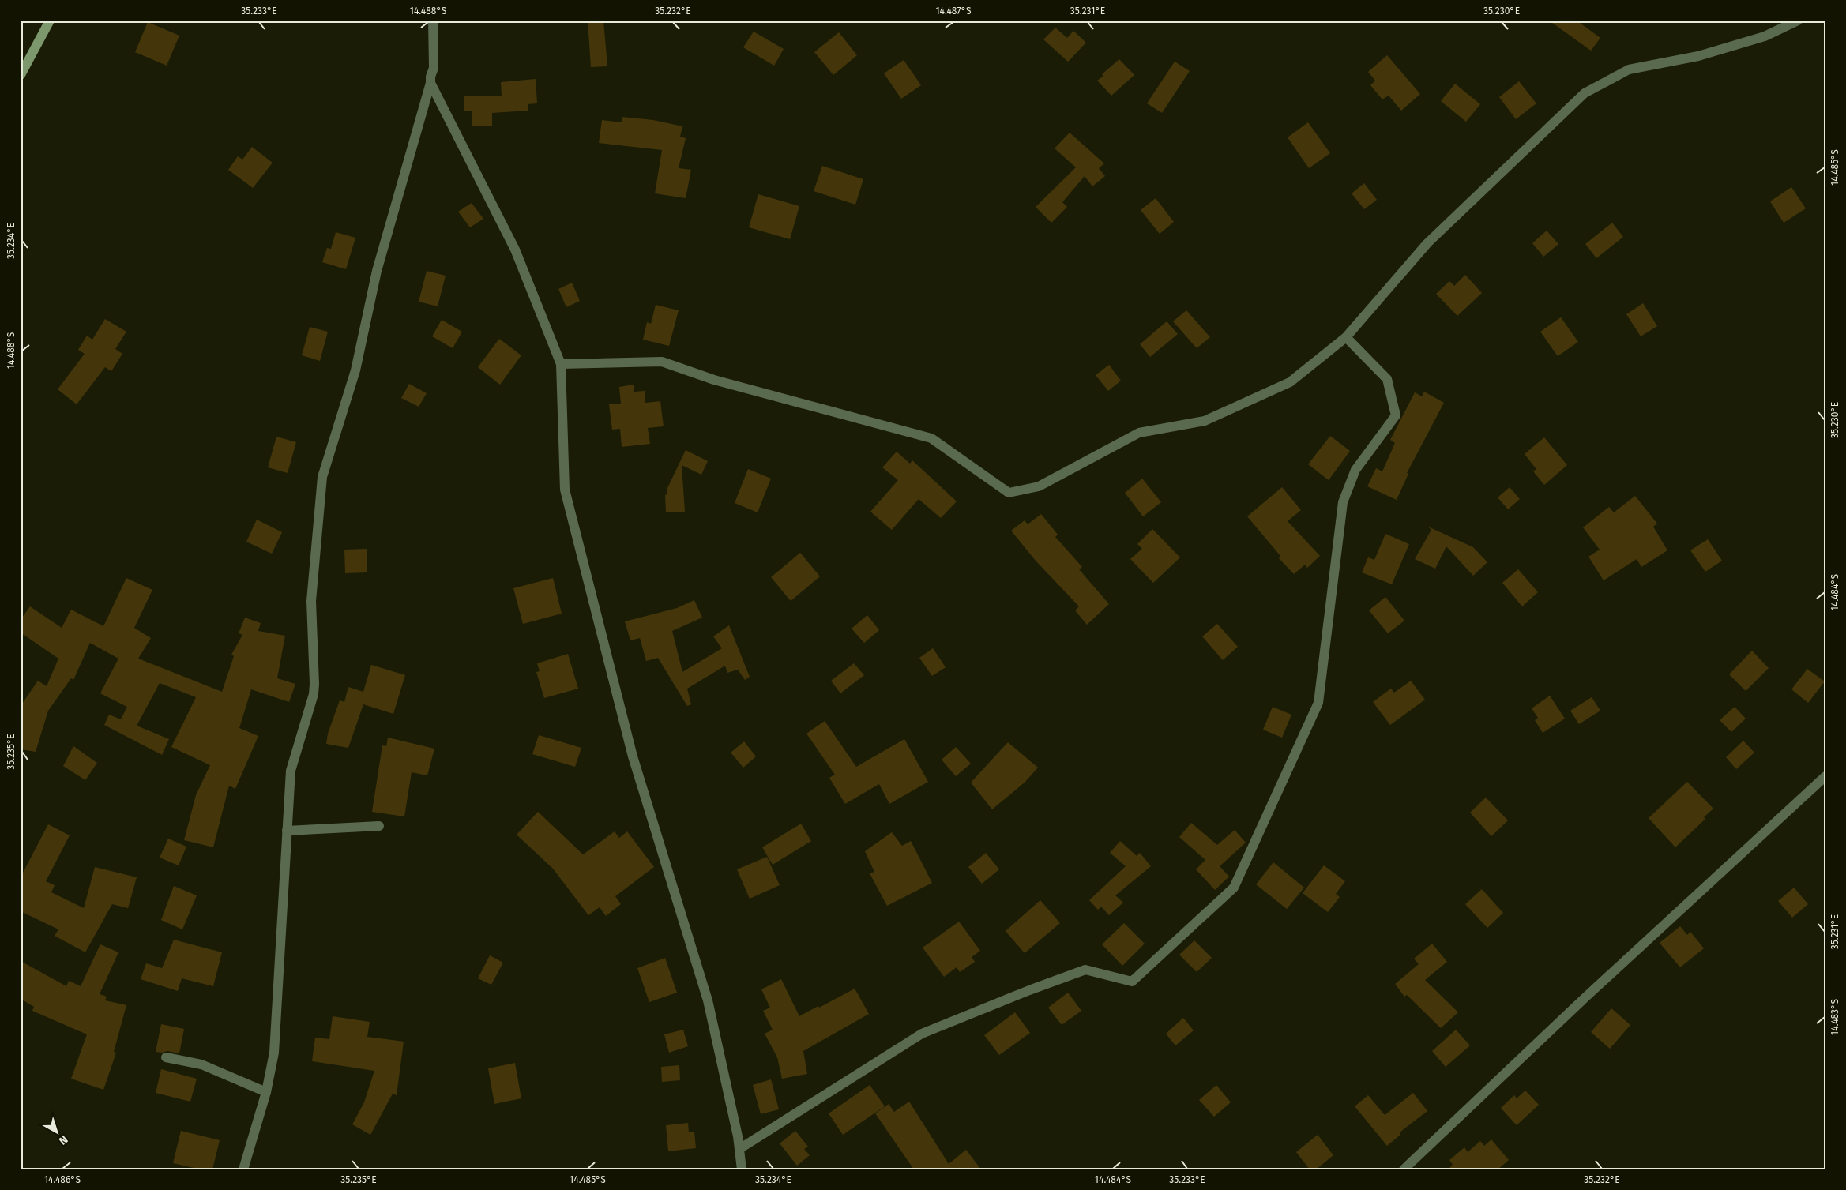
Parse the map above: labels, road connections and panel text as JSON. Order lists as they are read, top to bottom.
{
  "north": "bottom right",
  "coordinates": [
    "35.233°E",
    "14.488°S",
    "35.232°E",
    "14.487°S",
    "35.231°E",
    "35.230°E",
    "14.485°S",
    "35.234°E",
    "14.484°S",
    "35.235°E",
    "14.483°S",
    "14.486°S"
  ]
}
